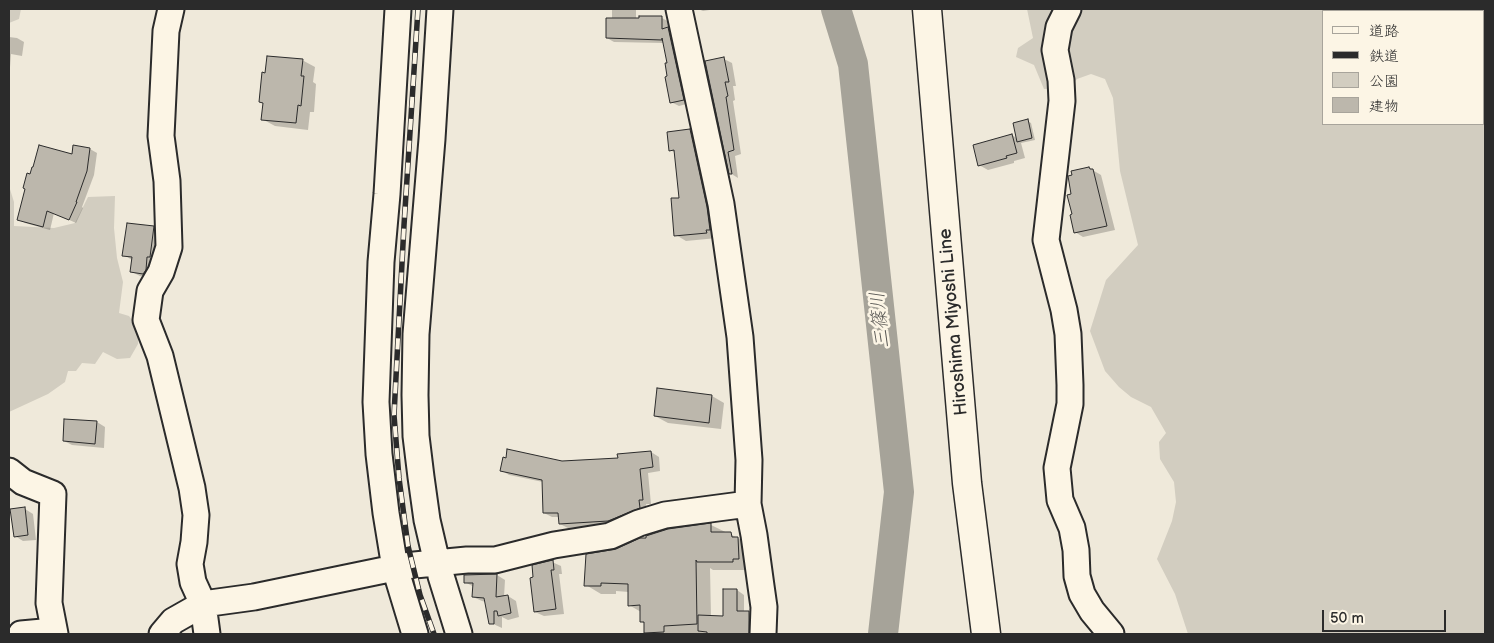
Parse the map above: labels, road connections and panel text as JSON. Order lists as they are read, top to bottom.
{
  "streets": {
    "main road": ["Hiroshima Miyoshi Line"]
  },
  "water": ["三篠川"],
  "legend": [
    "道路",
    "鉄道",
    "公園",
    "建物"
  ],
  "scale_bar": "50 m"
}
